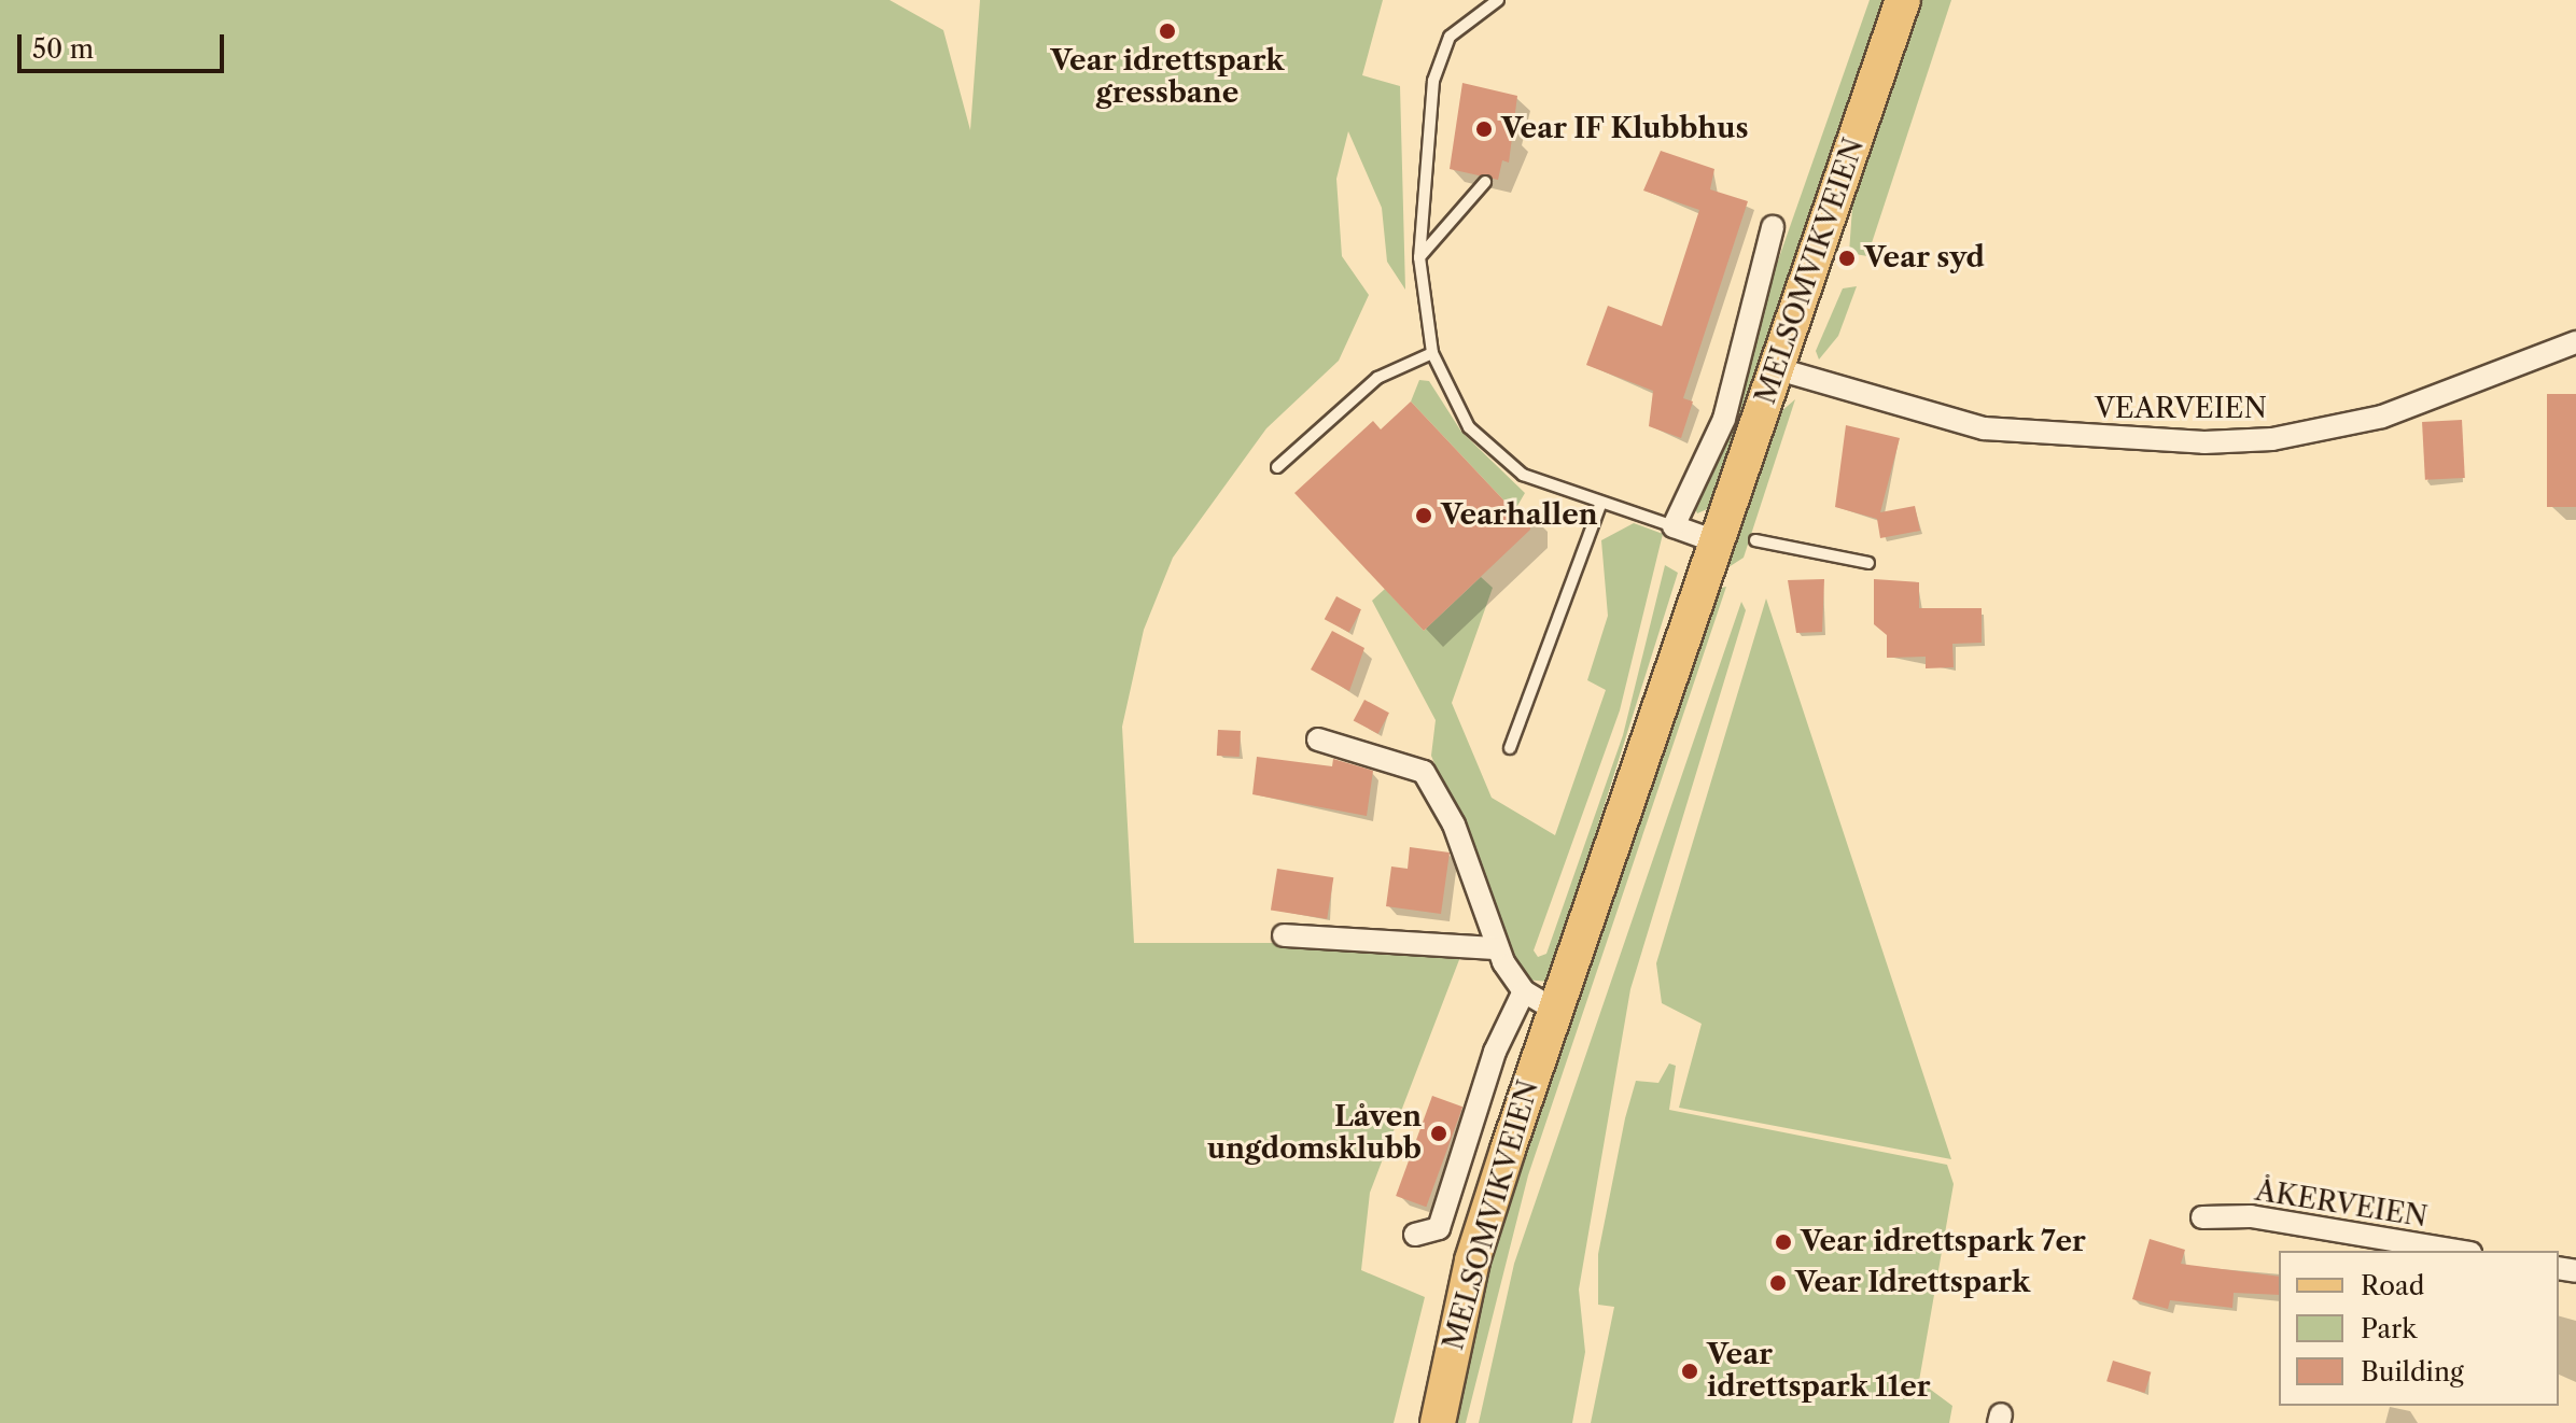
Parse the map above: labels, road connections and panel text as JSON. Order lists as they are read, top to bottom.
{
  "streets": {
    "main road": ["MELSOMVIKVEIEN"],
    "street": ["VEARVEIEN", "ÅKERVEIEN"]
  },
  "crossings": [
    ["MELSOMVIKVEIEN", "VEARVEIEN"]
  ],
  "places": [
    "Vear idrettspark gressbane",
    "Vear IF Klubbhus",
    "Vear syd",
    "Vearhallen",
    "Låven ungdomsklubb",
    "Vear idrettspark 7er",
    "Vear Idrettspark",
    "Vear idrettspark 11er"
  ],
  "legend": ["Road", "Park", "Building"],
  "scale_bar": "50 m"
}
